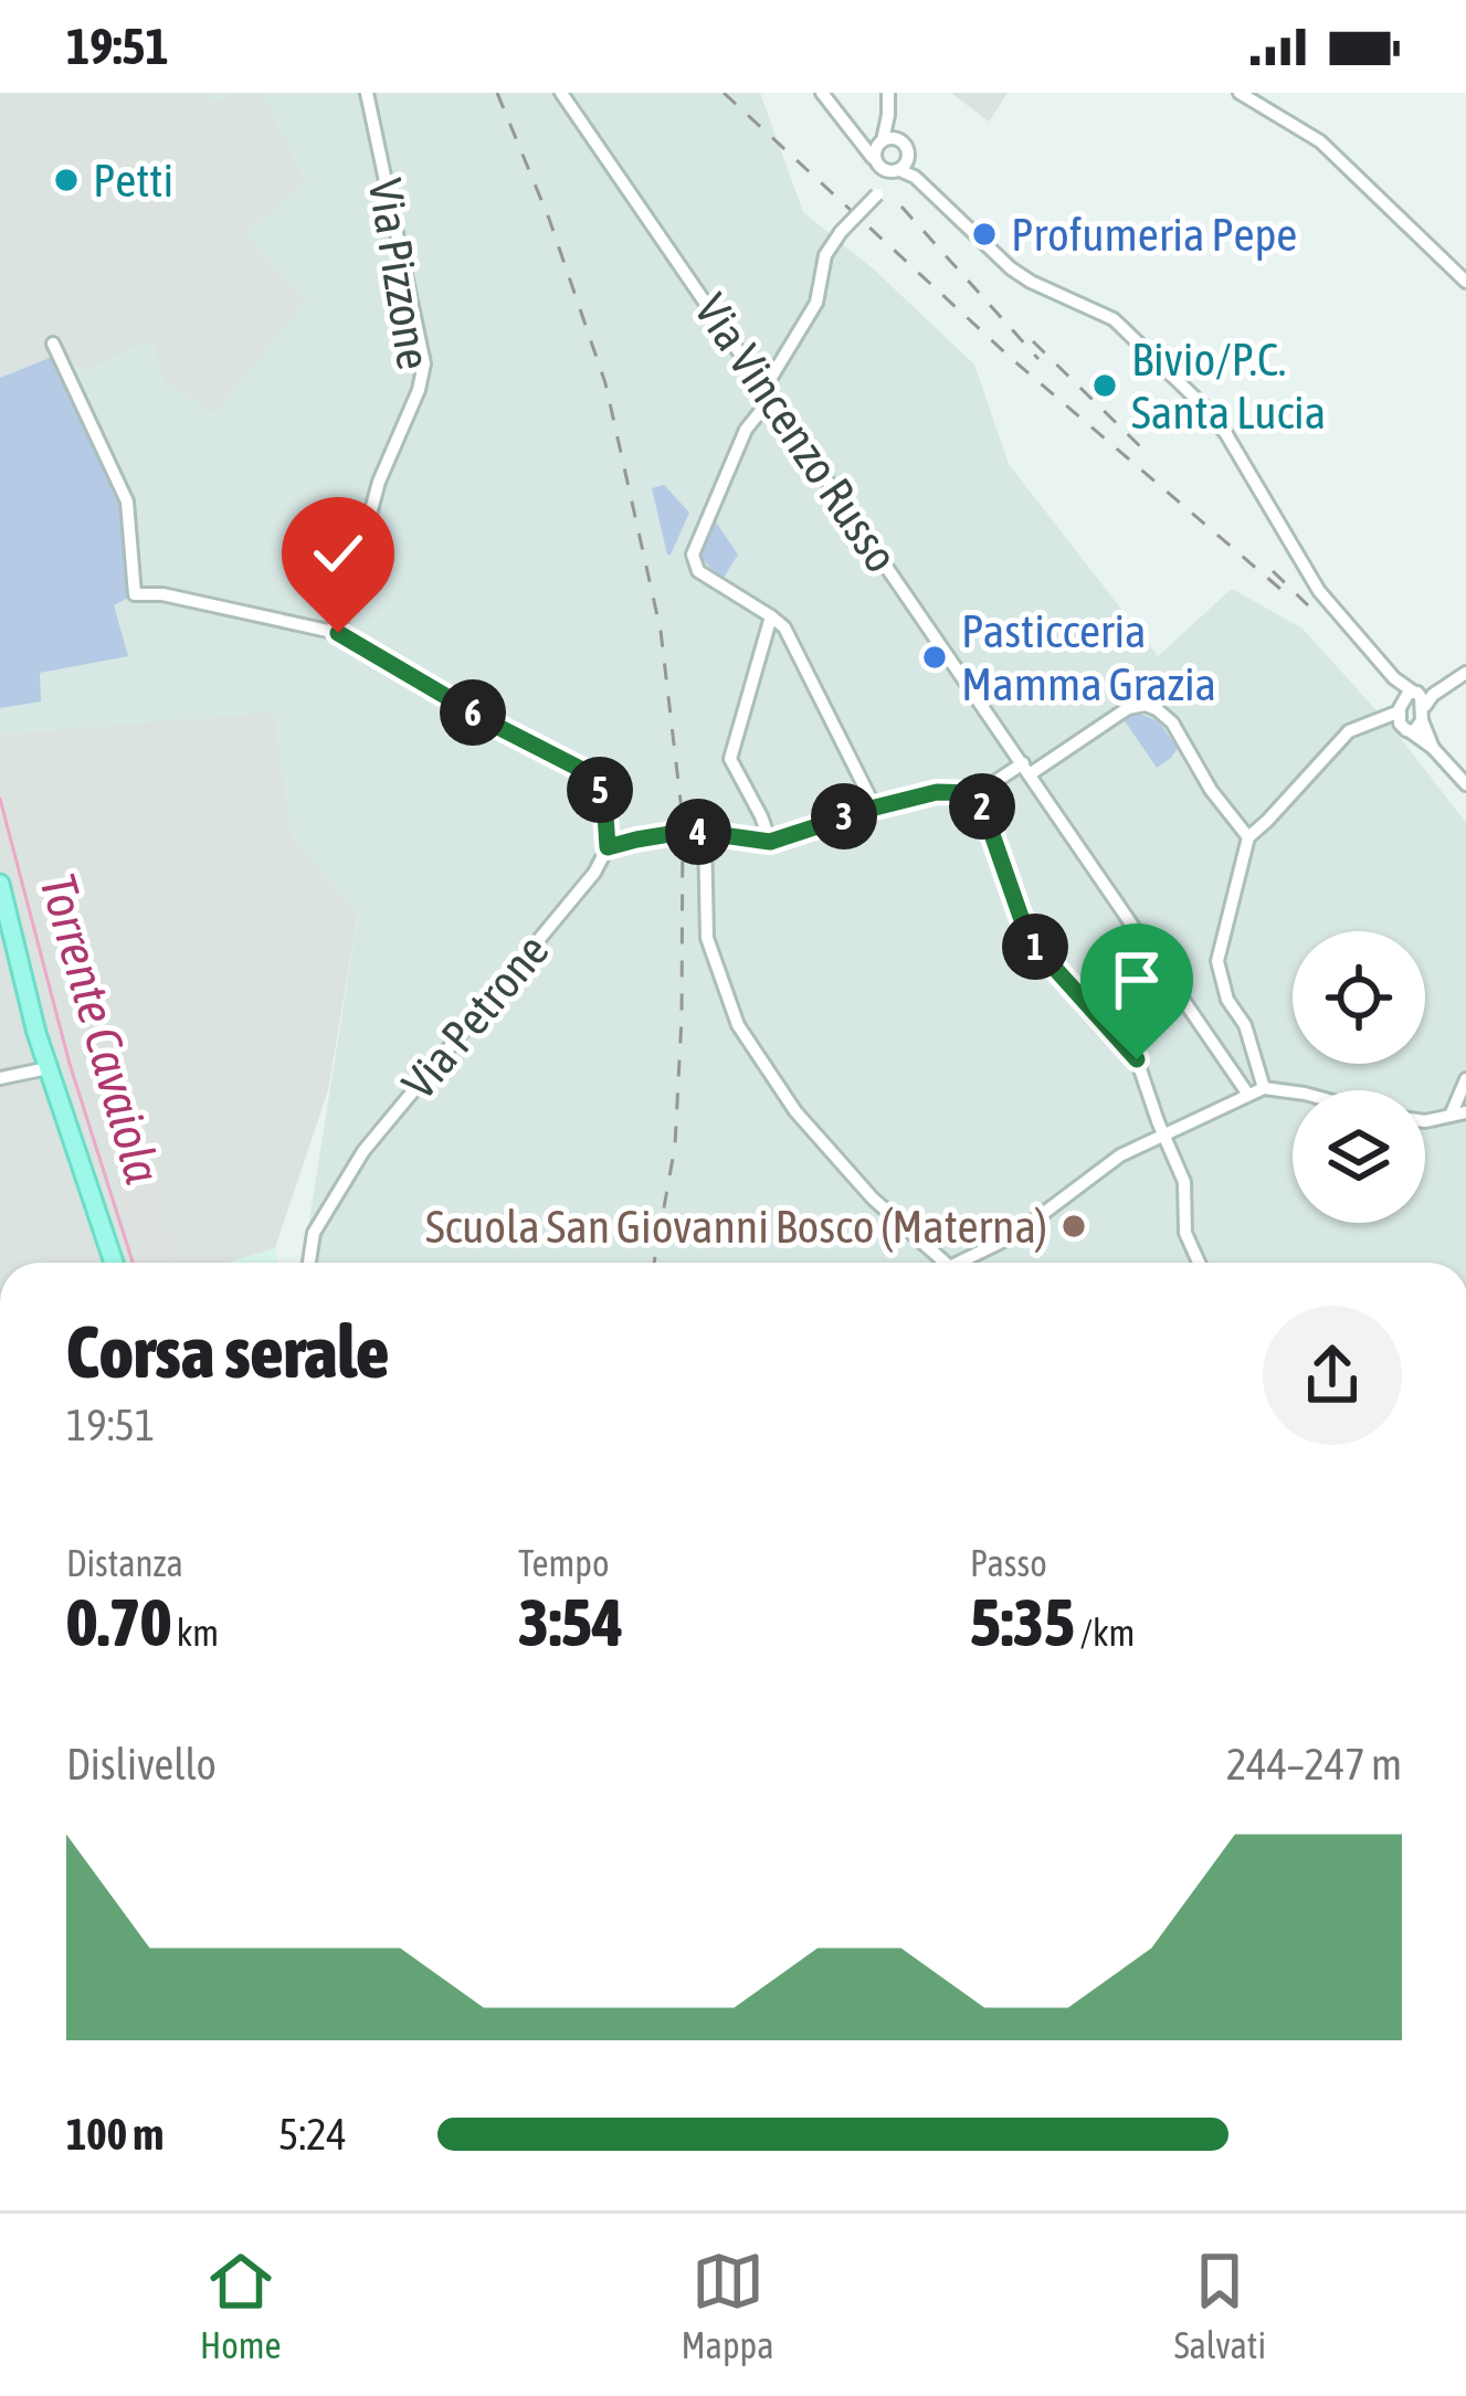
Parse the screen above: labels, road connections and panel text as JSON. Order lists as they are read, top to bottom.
{
  "streets": {
    "street": ["Via Pizzone", "Via Vincenzo Russo", "Via Petrone"]
  },
  "water": ["Torrente Cavaiola"],
  "places": [
    "Petti",
    "Profumeria Pepe",
    "Bivio/P.C. Santa Lucia",
    "Pasticceria Mamma Grazia",
    "Scuola San Giovanni Bosco (Materna)"
  ],
  "page": {
    "status": "19:51",
    "pins": [
      "6",
      "5",
      "2",
      "3",
      "4",
      "1"
    ],
    "heading": ["Corsa serale", "19:51"],
    "stats": [
      ["Distanza", "0.70 km"],
      ["Tempo", "3:54"],
      ["Passo", "5:35 /km"]
    ],
    "chart": ["Dislivello", "244–247 m"],
    "list": [
      {
        "name": "100 m",
        "note": "5:24"
      }
    ],
    "tabs": ["Home", "Mappa", "Salvati"]
  }
}
